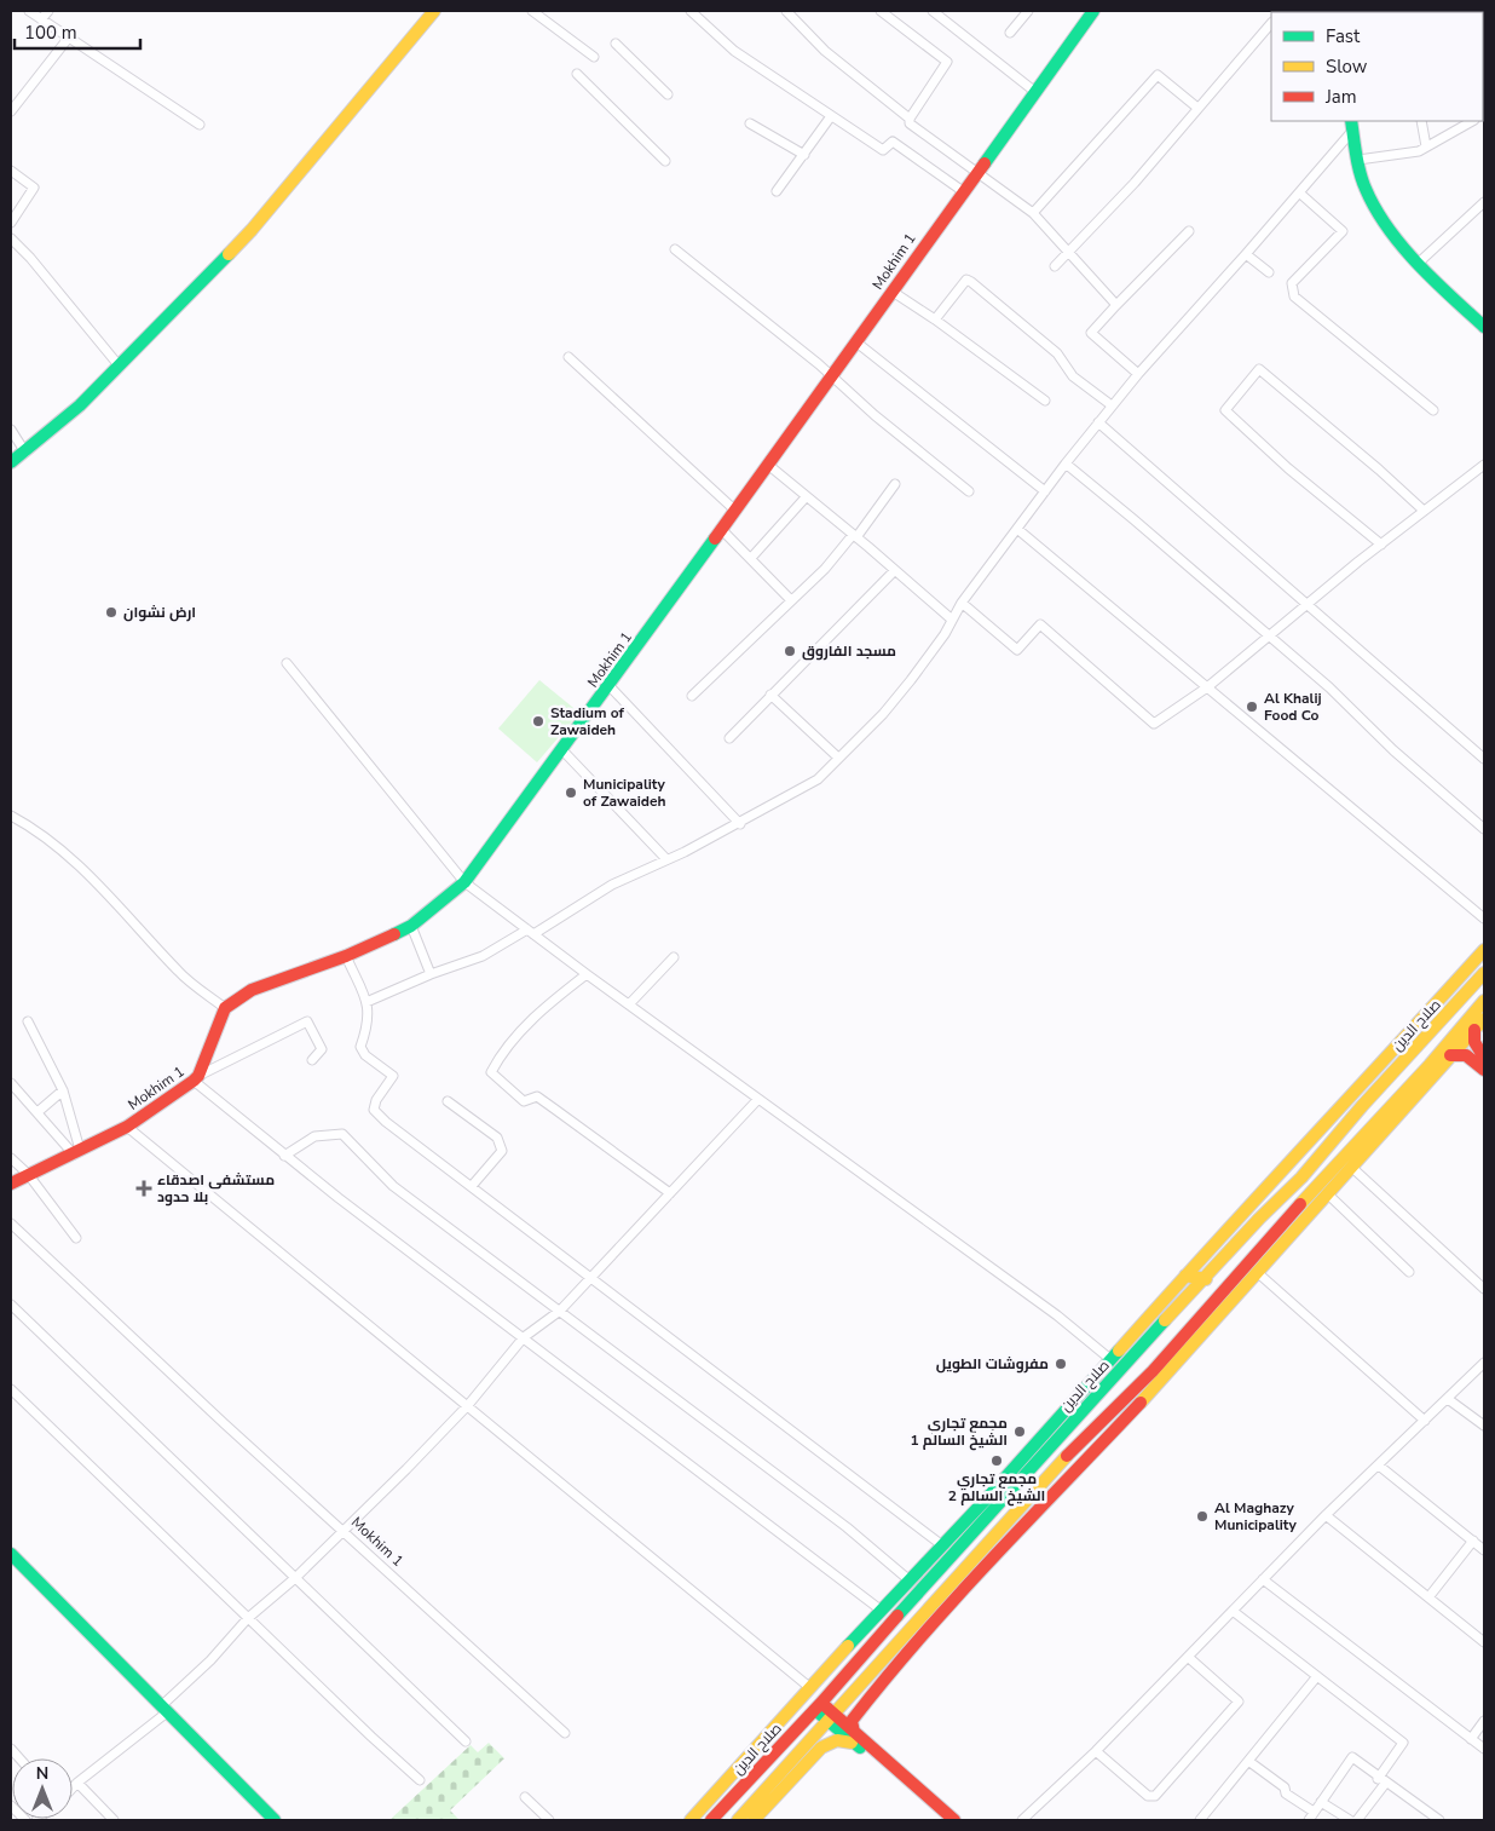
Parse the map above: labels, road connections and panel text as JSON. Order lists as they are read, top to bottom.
{
  "streets": {
    "main road": ["Mokhim 1", "صلاح الدين"]
  },
  "places": {
    "other": [
      "ارض نشوان",
      "مسجد الفاروق",
      "Al Khalij Food Co",
      "Stadium of Zawaideh",
      "Municipality of Zawaideh",
      "مفروشات الطويل",
      "مجمع تجاري الشيخ السالم 1",
      "مجمع تجاري الشيخ السالم 2",
      "Al Maghazy Municipality"
    ],
    "health": ["مستشفى اصدقاء بلا حدود"]
  },
  "legend": ["Fast", "Slow", "Jam"],
  "scale_bar": "100 m",
  "north": "top"
}
